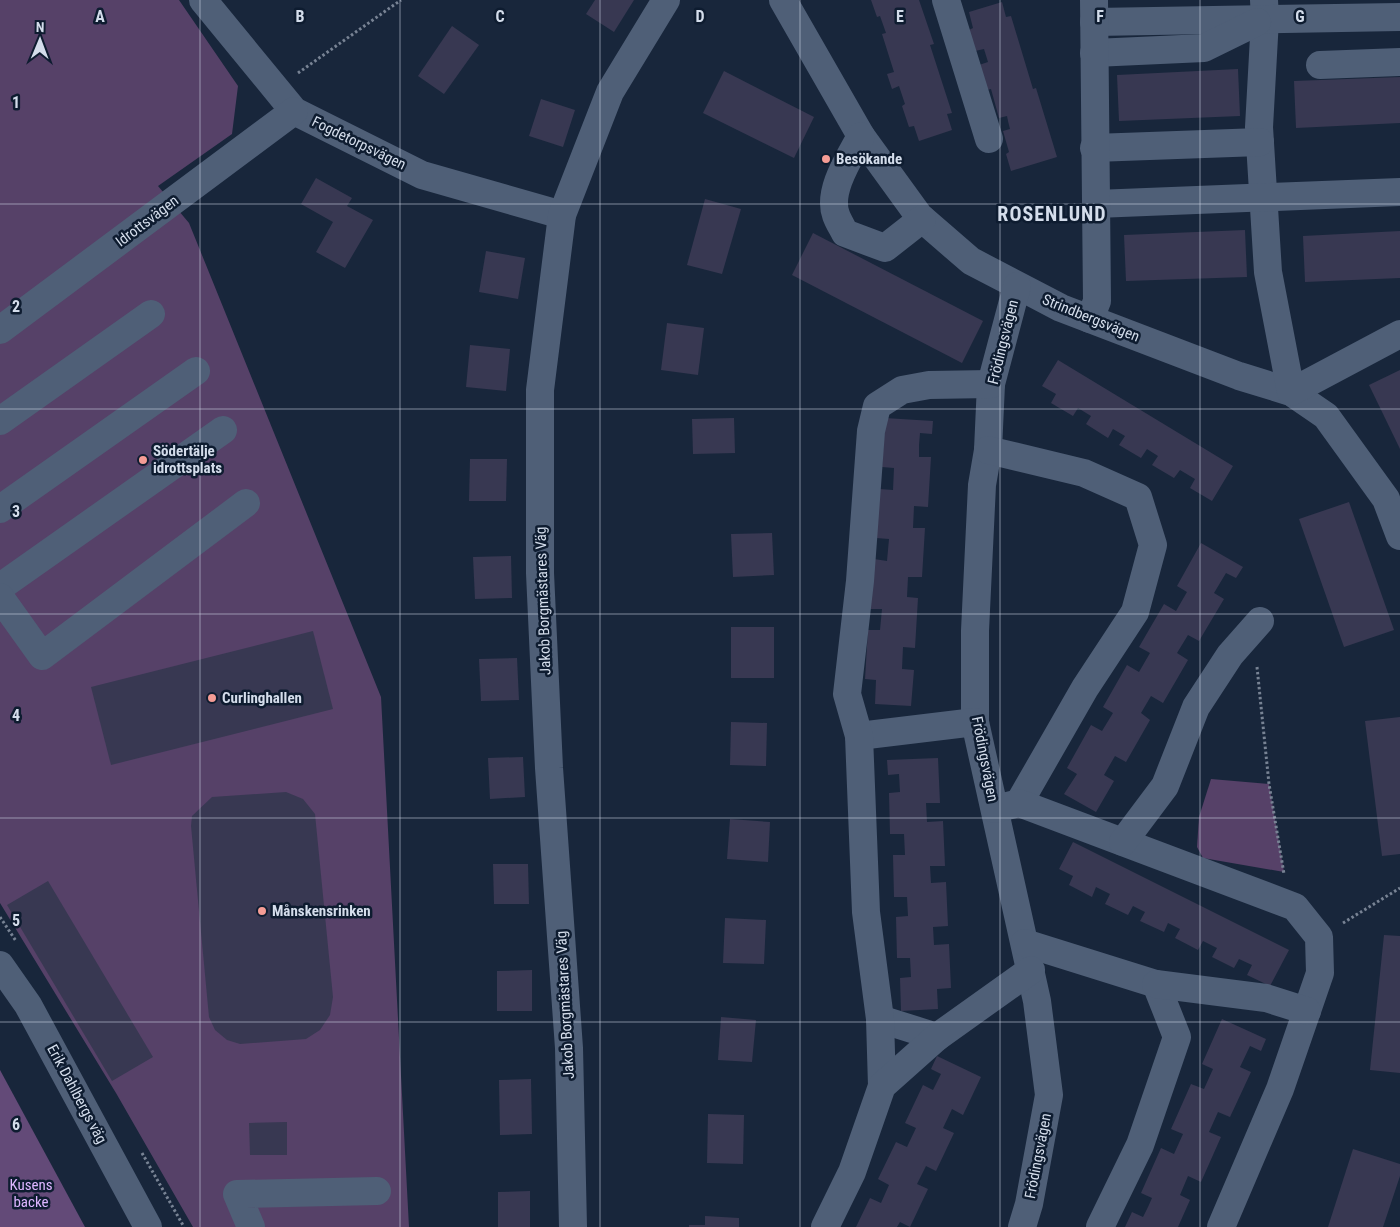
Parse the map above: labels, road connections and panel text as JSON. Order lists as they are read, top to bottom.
{
  "streets": {
    "street": [
      "Fogdetorpsvägen",
      "Idrottsvägen",
      "Strindbergsvägen",
      "Frödingsvägen",
      "Jakob Borgmästares Väg",
      "Erik Dahlbergs väg"
    ]
  },
  "crossings": [
    ["Fogdetorpsvägen", "Idrottsvägen"],
    ["Fogdetorpsvägen", "Jakob Borgmästares Väg"],
    ["Strindbergsvägen", "Frödingsvägen"]
  ],
  "districts": ["ROSENLUND"],
  "parks": ["Kusens backe"],
  "places": [
    "Besökande",
    "Södertälje idrottsplats",
    "Curlinghallen",
    "Månskensrinken"
  ],
  "north": "top",
  "grid": {
    "columns": [
      "A",
      "B",
      "C",
      "D",
      "E",
      "F",
      "G"
    ],
    "rows": [
      "1",
      "2",
      "3",
      "4",
      "5",
      "6"
    ]
  }
}
